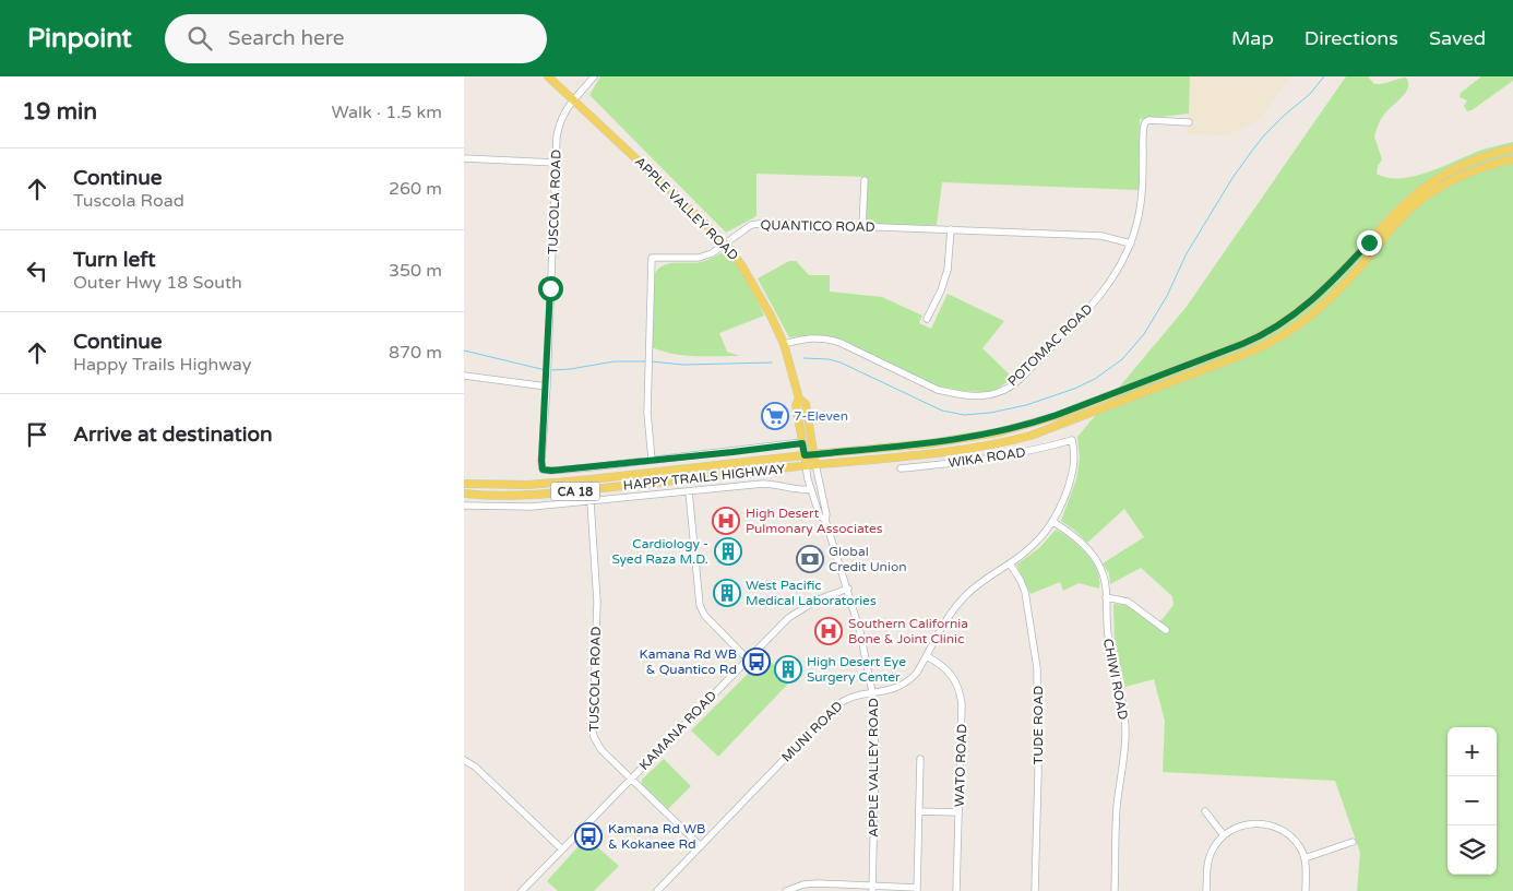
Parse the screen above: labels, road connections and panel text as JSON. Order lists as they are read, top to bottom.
{
  "streets": {
    "main road": ["APPLE VALLEY ROAD", "HAPPY TRAILS HIGHWAY", "CA 18"],
    "street": [
      "TUSCOLA ROAD",
      "QUANTICO ROAD",
      "POTOMAC ROAD",
      "WIKA ROAD",
      "CHIWI ROAD",
      "TUDE ROAD",
      "KAMANA ROAD",
      "MUNI ROAD",
      "WATO ROAD"
    ]
  },
  "crossings": [
    ["TUSCOLA ROAD", "APPLE VALLEY ROAD"],
    ["TUSCOLA ROAD", "QUANTICO ROAD"],
    ["TUSCOLA ROAD", "KAMANA ROAD"],
    ["TUSCOLA ROAD", "MUNI ROAD"],
    ["APPLE VALLEY ROAD", "QUANTICO ROAD"],
    ["APPLE VALLEY ROAD", "POTOMAC ROAD"],
    ["APPLE VALLEY ROAD", "HAPPY TRAILS HIGHWAY"],
    ["APPLE VALLEY ROAD", "KAMANA ROAD"],
    ["APPLE VALLEY ROAD", "MUNI ROAD"],
    ["QUANTICO ROAD", "POTOMAC ROAD"],
    ["WIKA ROAD", "MUNI ROAD"],
    ["CHIWI ROAD", "MUNI ROAD"],
    ["TUDE ROAD", "MUNI ROAD"],
    ["MUNI ROAD", "WATO ROAD"]
  ],
  "places": {
    "supermarket": ["7-Eleven"],
    "hospital": ["High Desert Pulmonary Associates", "Southern California Bone & Joint Clinic"],
    "building": ["Cardiology - Syed Raza M.D.", "West Pacific Medical Laboratories", "High Desert Eye Surgery Center"],
    "bank": ["Global Credit Union"],
    "bus stop": ["Kamana Rd WB & Quantico Rd", "Kamana Rd WB & Kokanee Rd"]
  },
  "page": {
    "header": "Pinpoint",
    "search": "Search here",
    "nav": ["Map", "Directions", "Saved"],
    "heading": ["19 min", "Walk · 1.5 km"],
    "list": [
      ["Continue", "Tuscola Road", "260 m"],
      ["Turn left", "Outer Hwy 18 South", "350 m"],
      ["Continue", "Happy Trails Highway", "870 m"],
      "Arrive at destination"
    ],
    "map_buttons": ["+", "−"]
  }
}
